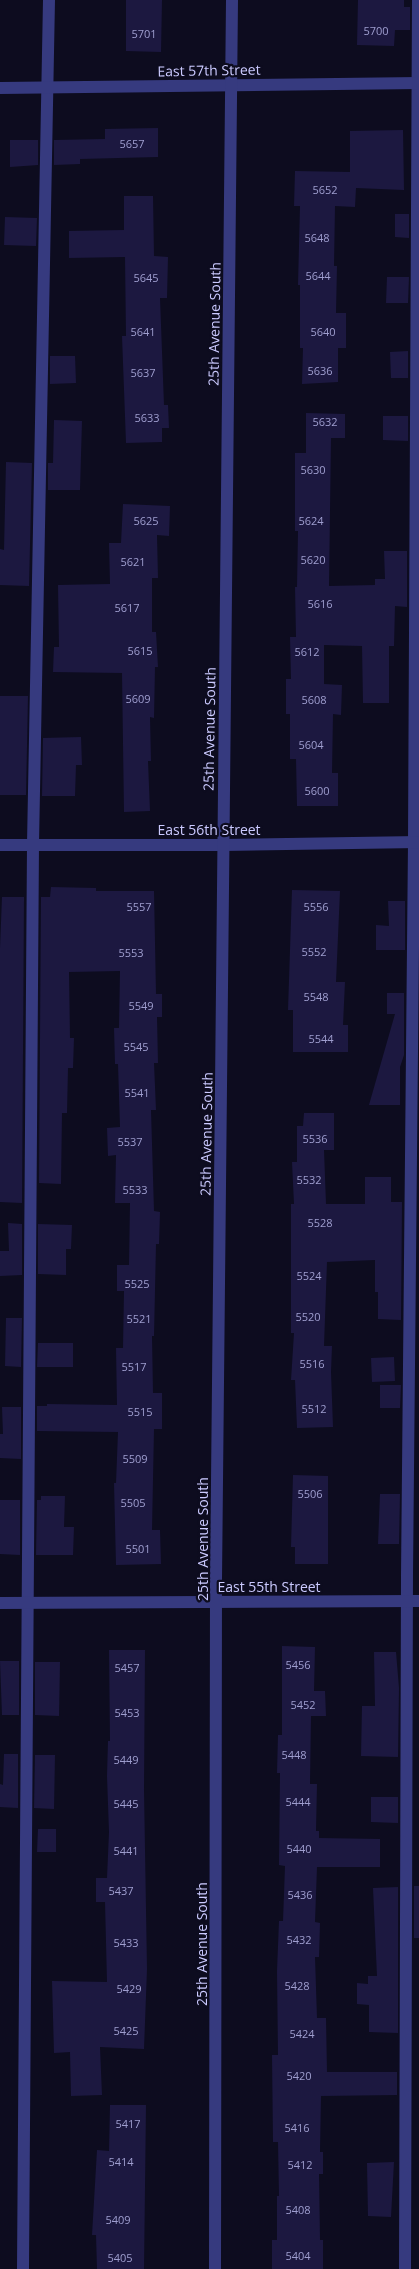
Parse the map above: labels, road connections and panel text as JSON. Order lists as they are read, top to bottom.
{
  "streets": {
    "street": [
      "East 57th Street",
      "25th Avenue South",
      "East 56th Street",
      "East 55th Street"
    ]
  },
  "crossings": [
    ["East 57th Street", "25th Avenue South"],
    ["25th Avenue South", "East 56th Street"],
    ["25th Avenue South", "East 55th Street"]
  ],
  "house_numbers": [
    "5700",
    "5701",
    "5657",
    "5652",
    "5648",
    "5644",
    "5645",
    "5641",
    "5640",
    "5636",
    "5637",
    "5633",
    "5632",
    "5630",
    "5625",
    "5624",
    "5620",
    "5621",
    "5616",
    "5617",
    "5615",
    "5612",
    "5609",
    "5608",
    "5604",
    "5600",
    "5557",
    "5556",
    "5552",
    "5553",
    "5548",
    "5549",
    "5544",
    "5545",
    "5541",
    "5536",
    "5537",
    "5532",
    "5533",
    "5528",
    "5524",
    "5525",
    "5520",
    "5521",
    "5516",
    "5517",
    "5512",
    "5515",
    "5509",
    "5506",
    "5505",
    "5501",
    "5456",
    "5457",
    "5452",
    "5453",
    "5448",
    "5449",
    "5444",
    "5445",
    "5440",
    "5441",
    "5437",
    "5436",
    "5432",
    "5433",
    "5428",
    "5429",
    "5425",
    "5424",
    "5420",
    "5417",
    "5416",
    "5414",
    "5412",
    "5408",
    "5409",
    "5404",
    "5405"
  ]
}
